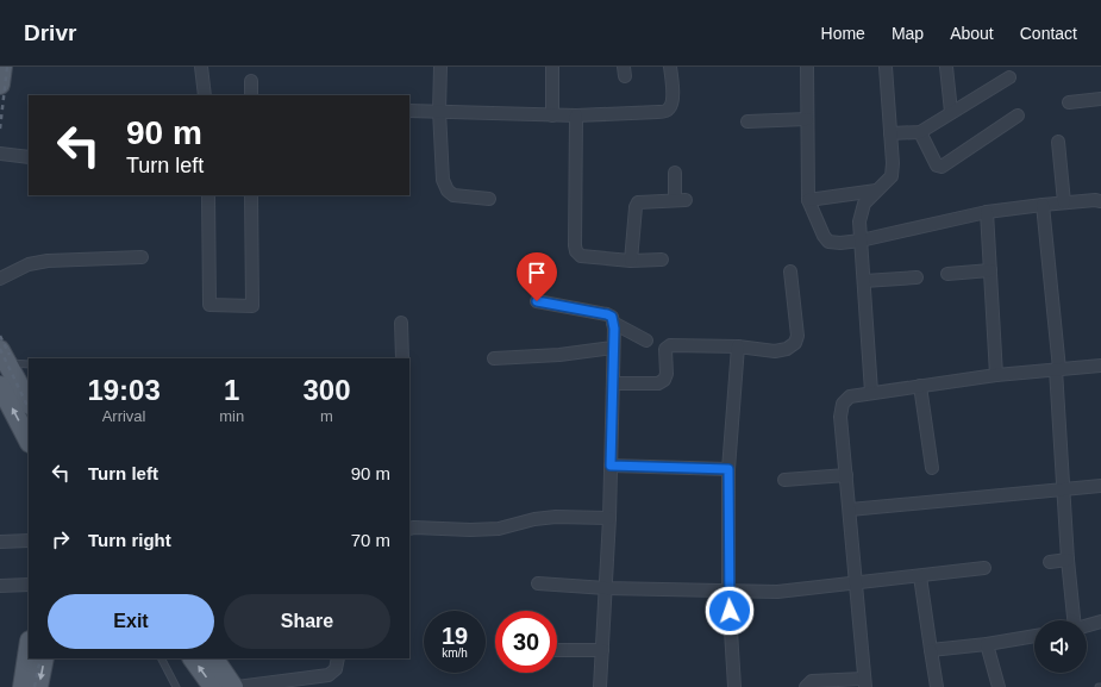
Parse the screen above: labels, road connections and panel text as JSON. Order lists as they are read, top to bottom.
{
  "page": {
    "header": "Drivr",
    "nav": [
      "Home",
      "Map",
      "About",
      "Contact"
    ],
    "turn": ["90 m", "Turn left"],
    "eta": [
      "19:03",
      "Arrival",
      "1",
      "min",
      "300",
      "m"
    ],
    "list": [
      {
        "name": "Turn left",
        "value": "90 m"
      },
      {
        "name": "Turn right",
        "value": "70 m"
      }
    ],
    "buttons": ["Exit", "Share"],
    "speed": "19 km/h",
    "limit": "30"
  }
}
